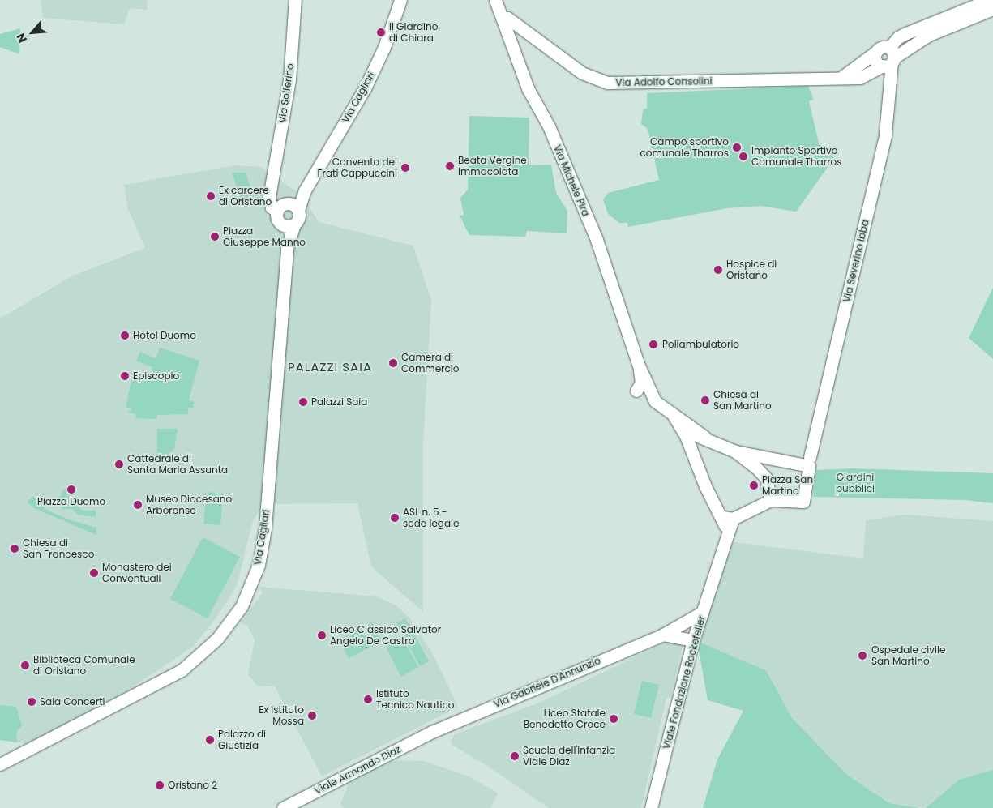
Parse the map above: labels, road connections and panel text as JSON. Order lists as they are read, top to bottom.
{
  "streets": {
    "street": [
      "Via Adolfo Consolini",
      "Via Solferino",
      "Via Cagliari",
      "Via Michele Pira",
      "Via Severino Ibba",
      "Via Gabriele D'Annunzio",
      "Viale Fondazione Rockefeller",
      "Viale Armando Diaz"
    ]
  },
  "crossings": [
    ["Via Adolfo Consolini", "Via Michele Pira"],
    ["Via Adolfo Consolini", "Via Severino Ibba"],
    ["Via Solferino", "Via Cagliari"],
    ["Via Gabriele D'Annunzio", "Viale Fondazione Rockefeller"],
    ["Via Gabriele D'Annunzio", "Viale Armando Diaz"]
  ],
  "districts": ["PALAZZI SAIA"],
  "parks": ["Giardini pubblici"],
  "places": [
    "Il Giardino di Chiara",
    "Campo sportivo comunale Tharros",
    "Impianto Sportivo Comunale Tharros",
    "Beata Vergine Immacolata",
    "Convento dei Frati Cappuccini",
    "Ex carcere di Oristano",
    "Piazza Giuseppe Manno",
    "Hospice di Oristano",
    "Hotel Duomo",
    "Poliambulatorio",
    "Camera di Commercio",
    "Episcopio",
    "Chiesa di San Martino",
    "Palazzi Saia",
    "Cattedrale di Santa Maria Assunta",
    "Piazza San Martino",
    "Piazza Duomo",
    "Museo Diocesano Arborense",
    "ASL n. 5 - sede legale",
    "Chiesa di San Francesco",
    "Monastero dei Conventuali",
    "Liceo Classico Salvator Angelo De Castro",
    "Ospedale civile San Martino",
    "Biblioteca Comunale di Oristano",
    "Istituto Tecnico Nautico",
    "Sala Concerti",
    "Ex Istituto Mossa",
    "Liceo Statale Benedetto Croce",
    "Palazzo di Giustizia",
    "Scuola dell'Infanzia Viale Diaz",
    "Oristano 2"
  ],
  "north": "bottom left"
}
